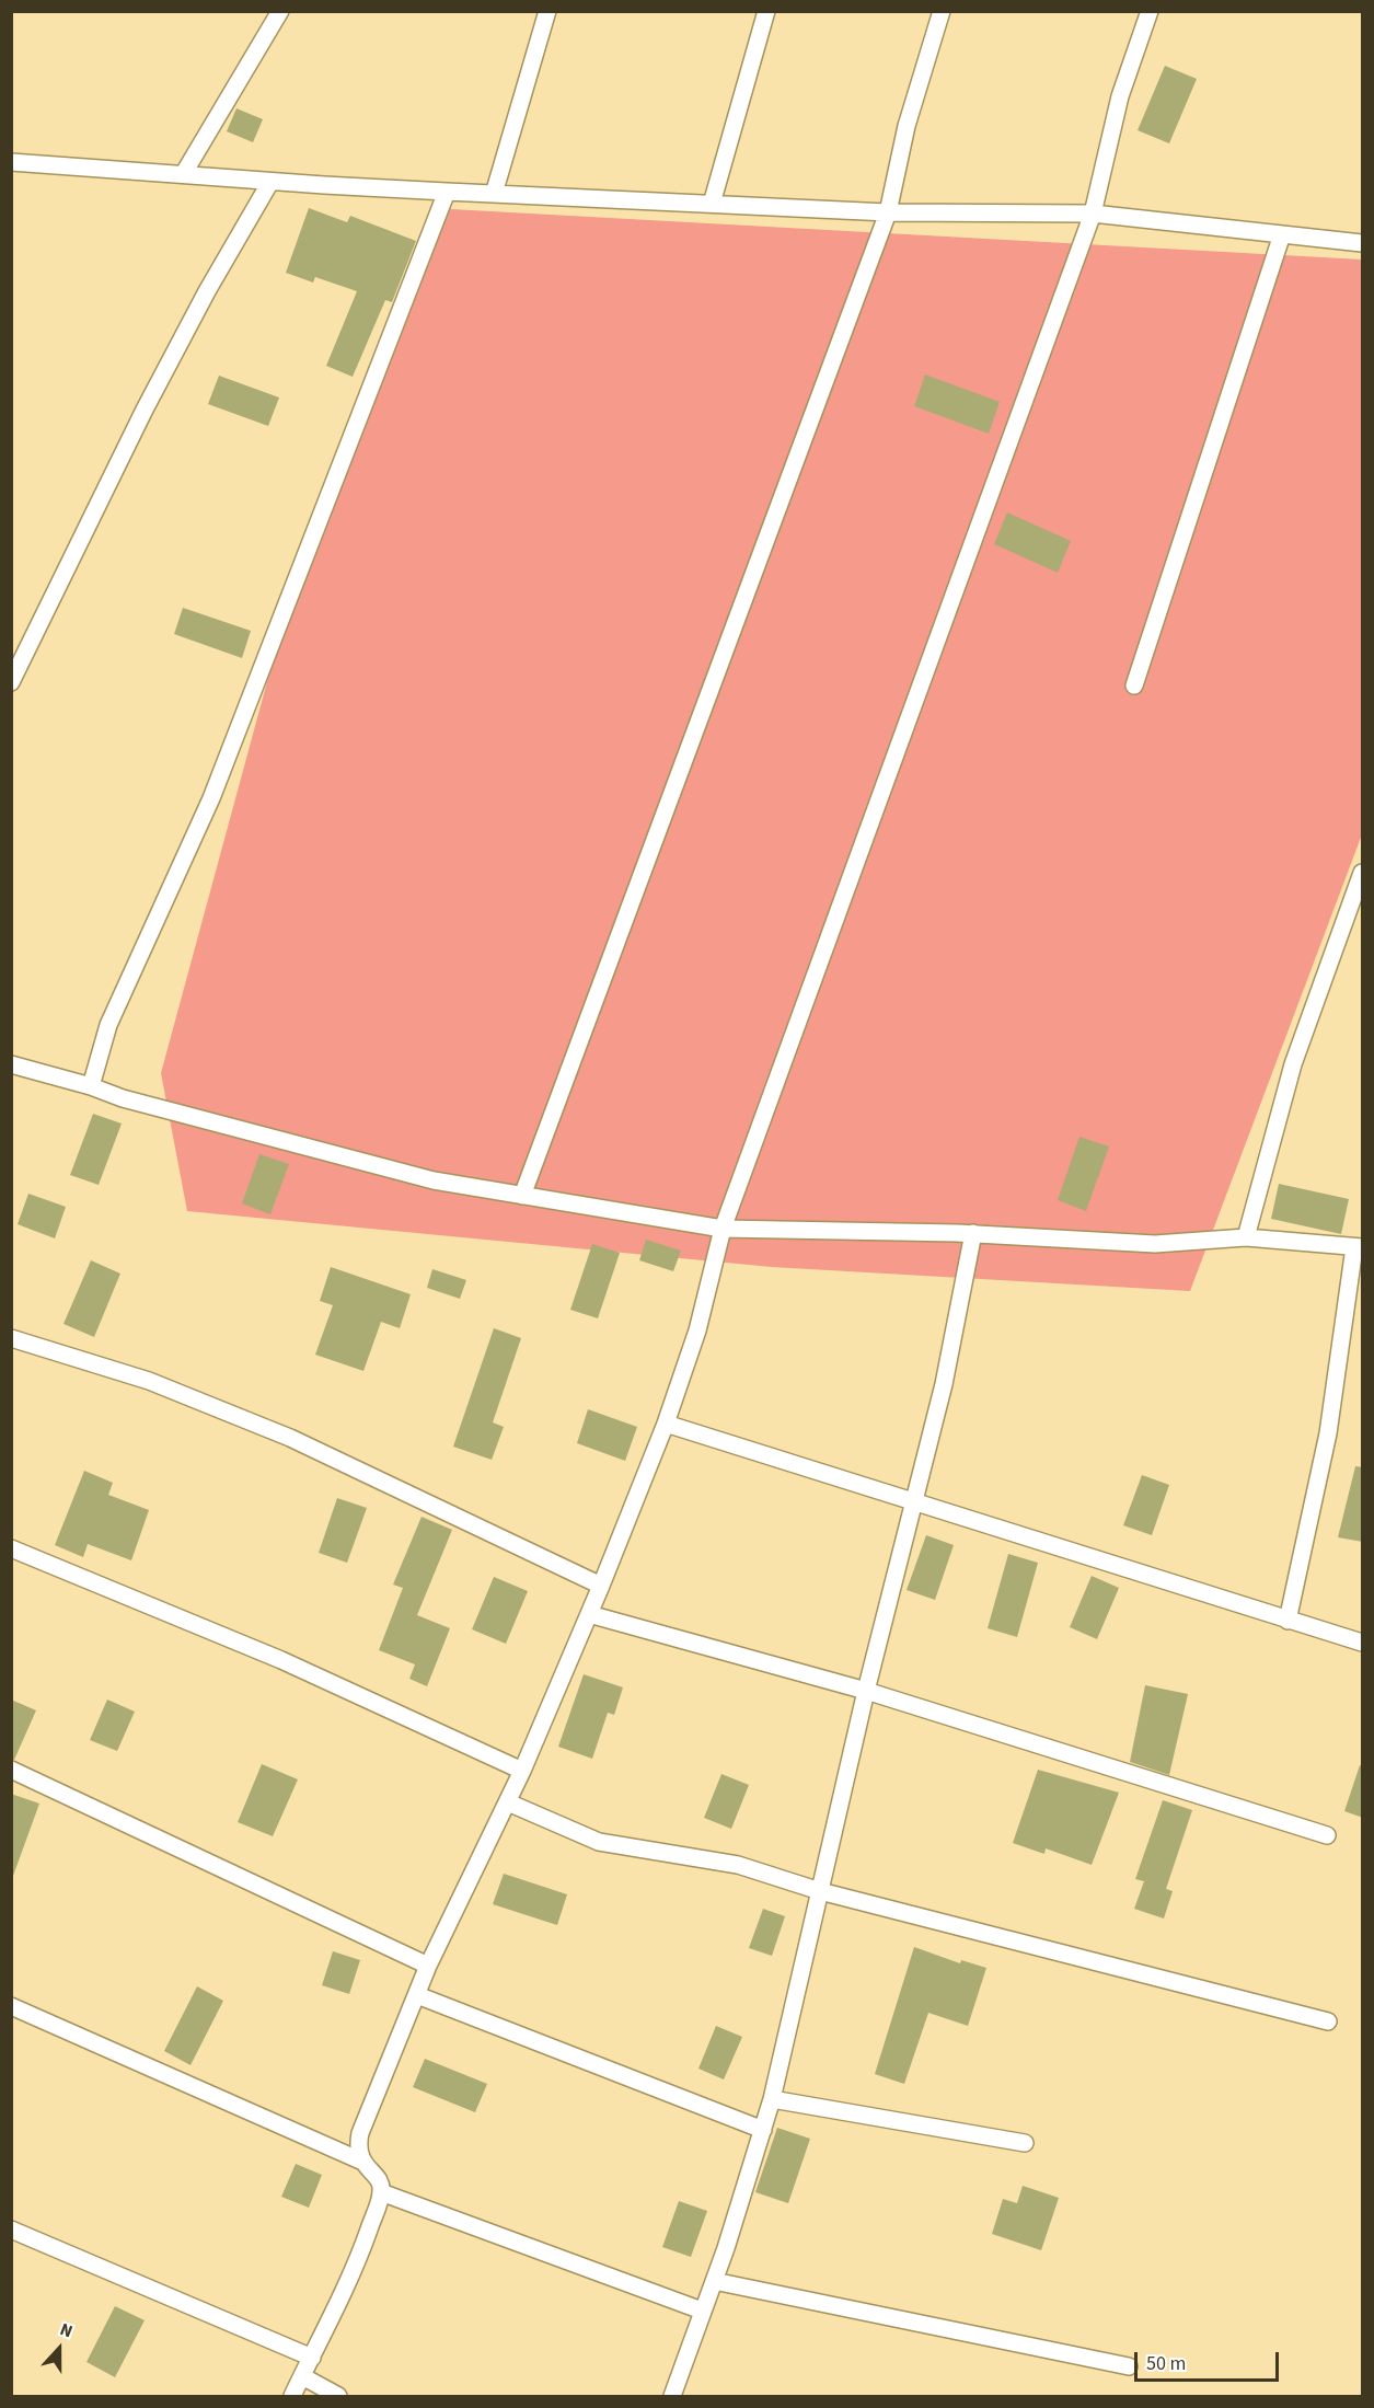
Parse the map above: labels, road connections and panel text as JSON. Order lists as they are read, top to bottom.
{
  "scale_bar": "50 m",
  "north": "top"
}
